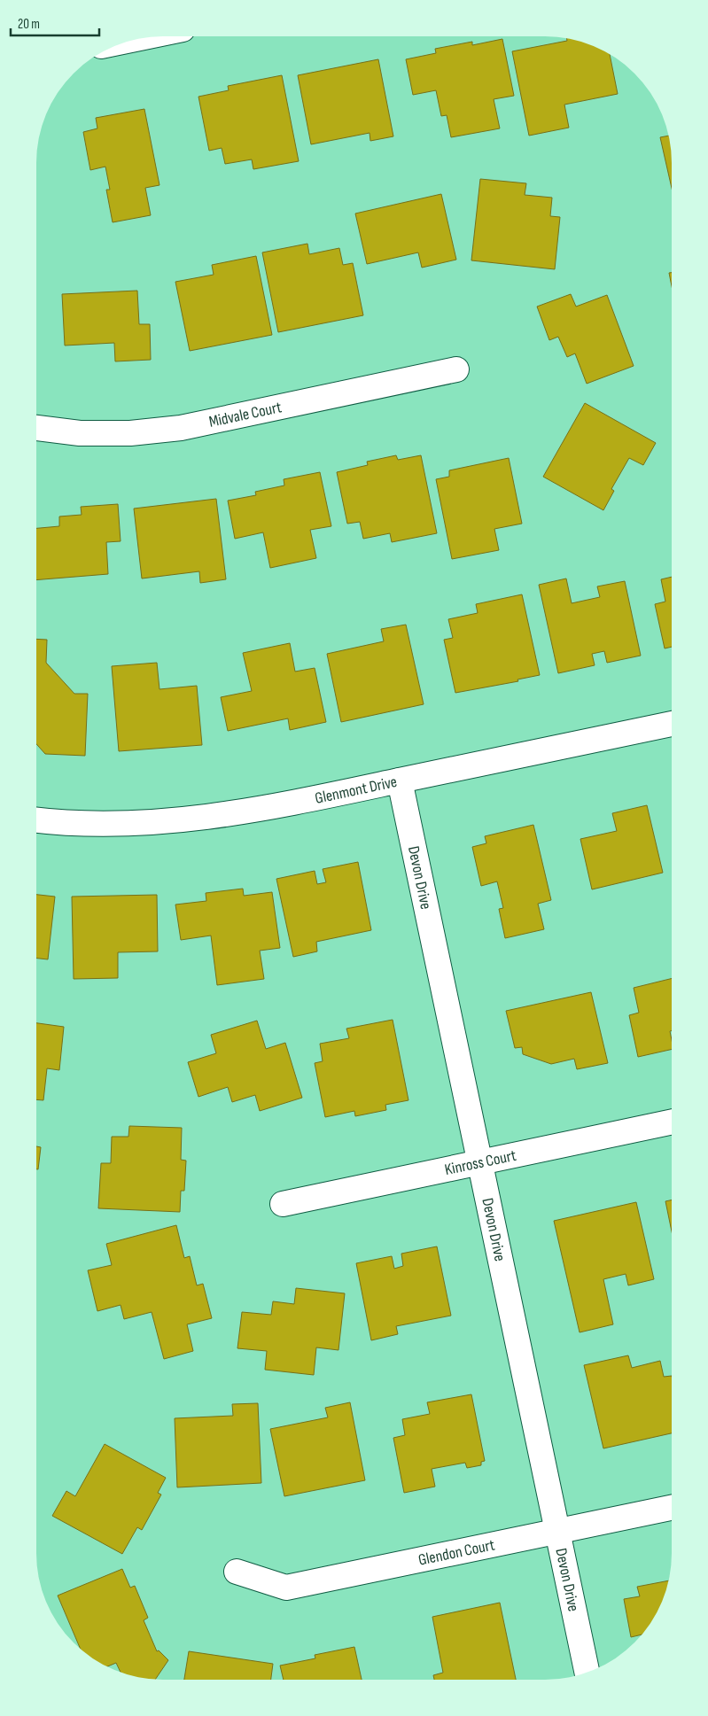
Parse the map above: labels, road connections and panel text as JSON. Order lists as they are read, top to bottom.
{
  "streets": {
    "street": [
      "Midvale Court",
      "Glenmont Drive",
      "Devon Drive",
      "Kinross Court",
      "Glendon Court"
    ]
  },
  "crossings": [
    ["Glenmont Drive", "Devon Drive"],
    ["Devon Drive", "Kinross Court"],
    ["Devon Drive", "Glendon Court"]
  ],
  "scale_bar": "20 m"
}
